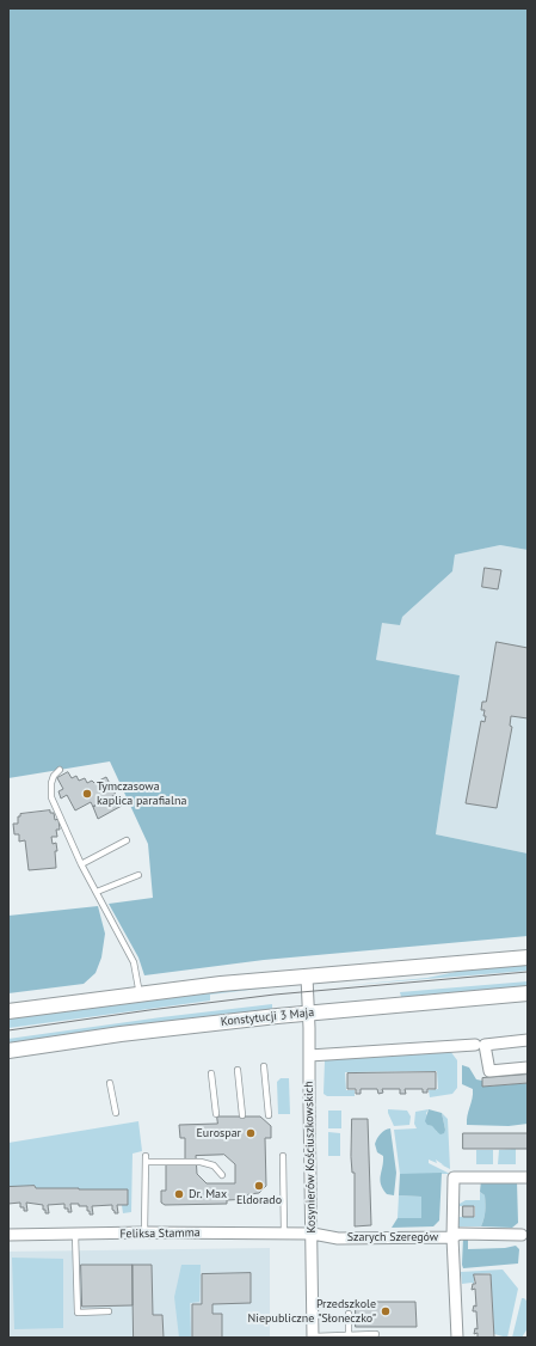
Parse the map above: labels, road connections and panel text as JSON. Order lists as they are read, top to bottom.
{
  "streets": {
    "street": [
      "Konstytucji 3 Maja",
      "Kosynierów Kościuszkowskich",
      "Feliksa Stamma",
      "Szarych Szeregów"
    ]
  },
  "crossings": [
    ["Konstytucji 3 Maja", "Kosynierów Kościuszkowskich"],
    ["Kosynierów Kościuszkowskich", "Feliksa Stamma"],
    ["Kosynierów Kościuszkowskich", "Szarych Szeregów"],
    ["Feliksa Stamma", "Szarych Szeregów"]
  ],
  "places": [
    "Tymczasowa kaplica parafialna",
    "Eurospar",
    "Eldorado",
    "Dr. Max",
    "Przedszkole Niepubliczne \"Słoneczko\""
  ]
}
